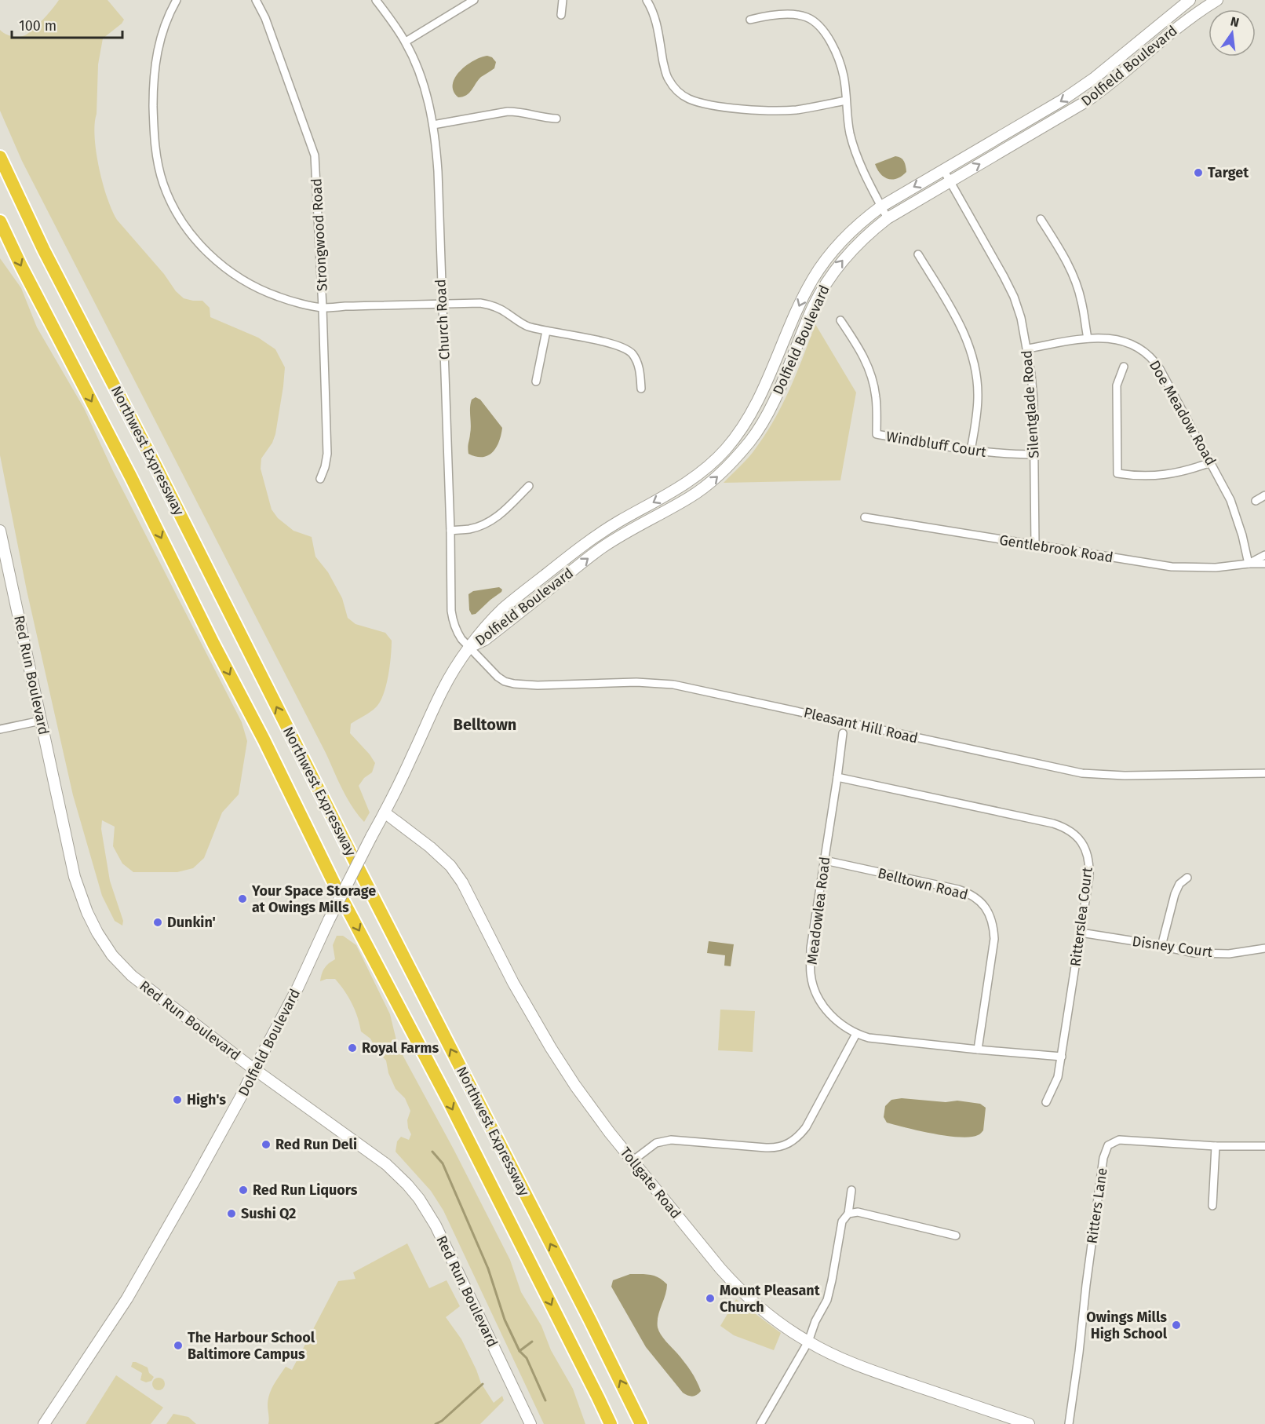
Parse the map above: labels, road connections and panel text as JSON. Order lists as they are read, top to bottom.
{
  "streets": {
    "highway": ["Northwest Expressway"],
    "main road": ["Dolfield Boulevard", "Red Run Boulevard", "Tollgate Road"],
    "street": [
      "Strongwood Road",
      "Church Road",
      "Silentglade Road",
      "Doe Meadow Road",
      "Windbluff Court",
      "Gentlebrook Road",
      "Pleasant Hill Road",
      "Belltown Road",
      "Meadowlea Road",
      "Ritterslea Court",
      "Disney Court",
      "Ritters Lane"
    ]
  },
  "crossings": [
    ["Dolfield Boulevard", "Church Road"],
    ["Dolfield Boulevard", "Silentglade Road"],
    ["Dolfield Boulevard", "Red Run Boulevard"],
    ["Dolfield Boulevard", "Pleasant Hill Road"],
    ["Dolfield Boulevard", "Tollgate Road"],
    ["Church Road", "Pleasant Hill Road"],
    ["Silentglade Road", "Doe Meadow Road"],
    ["Silentglade Road", "Windbluff Court"],
    ["Silentglade Road", "Gentlebrook Road"],
    ["Doe Meadow Road", "Gentlebrook Road"],
    ["Belltown Road", "Meadowlea Road"],
    ["Meadowlea Road", "Ritterslea Court"],
    ["Ritterslea Court", "Disney Court"]
  ],
  "districts": ["Belltown"],
  "places": [
    "Target",
    "Your Space Storage at Owings Mills",
    "Dunkin'",
    "Royal Farms",
    "High's",
    "Red Run Deli",
    "Red Run Liquors",
    "Sushi Q2",
    "Mount Pleasant Church",
    "Owings Mills High School",
    "The Harbour School Baltimore Campus"
  ],
  "scale_bar": "100 m",
  "north": "top"
}
